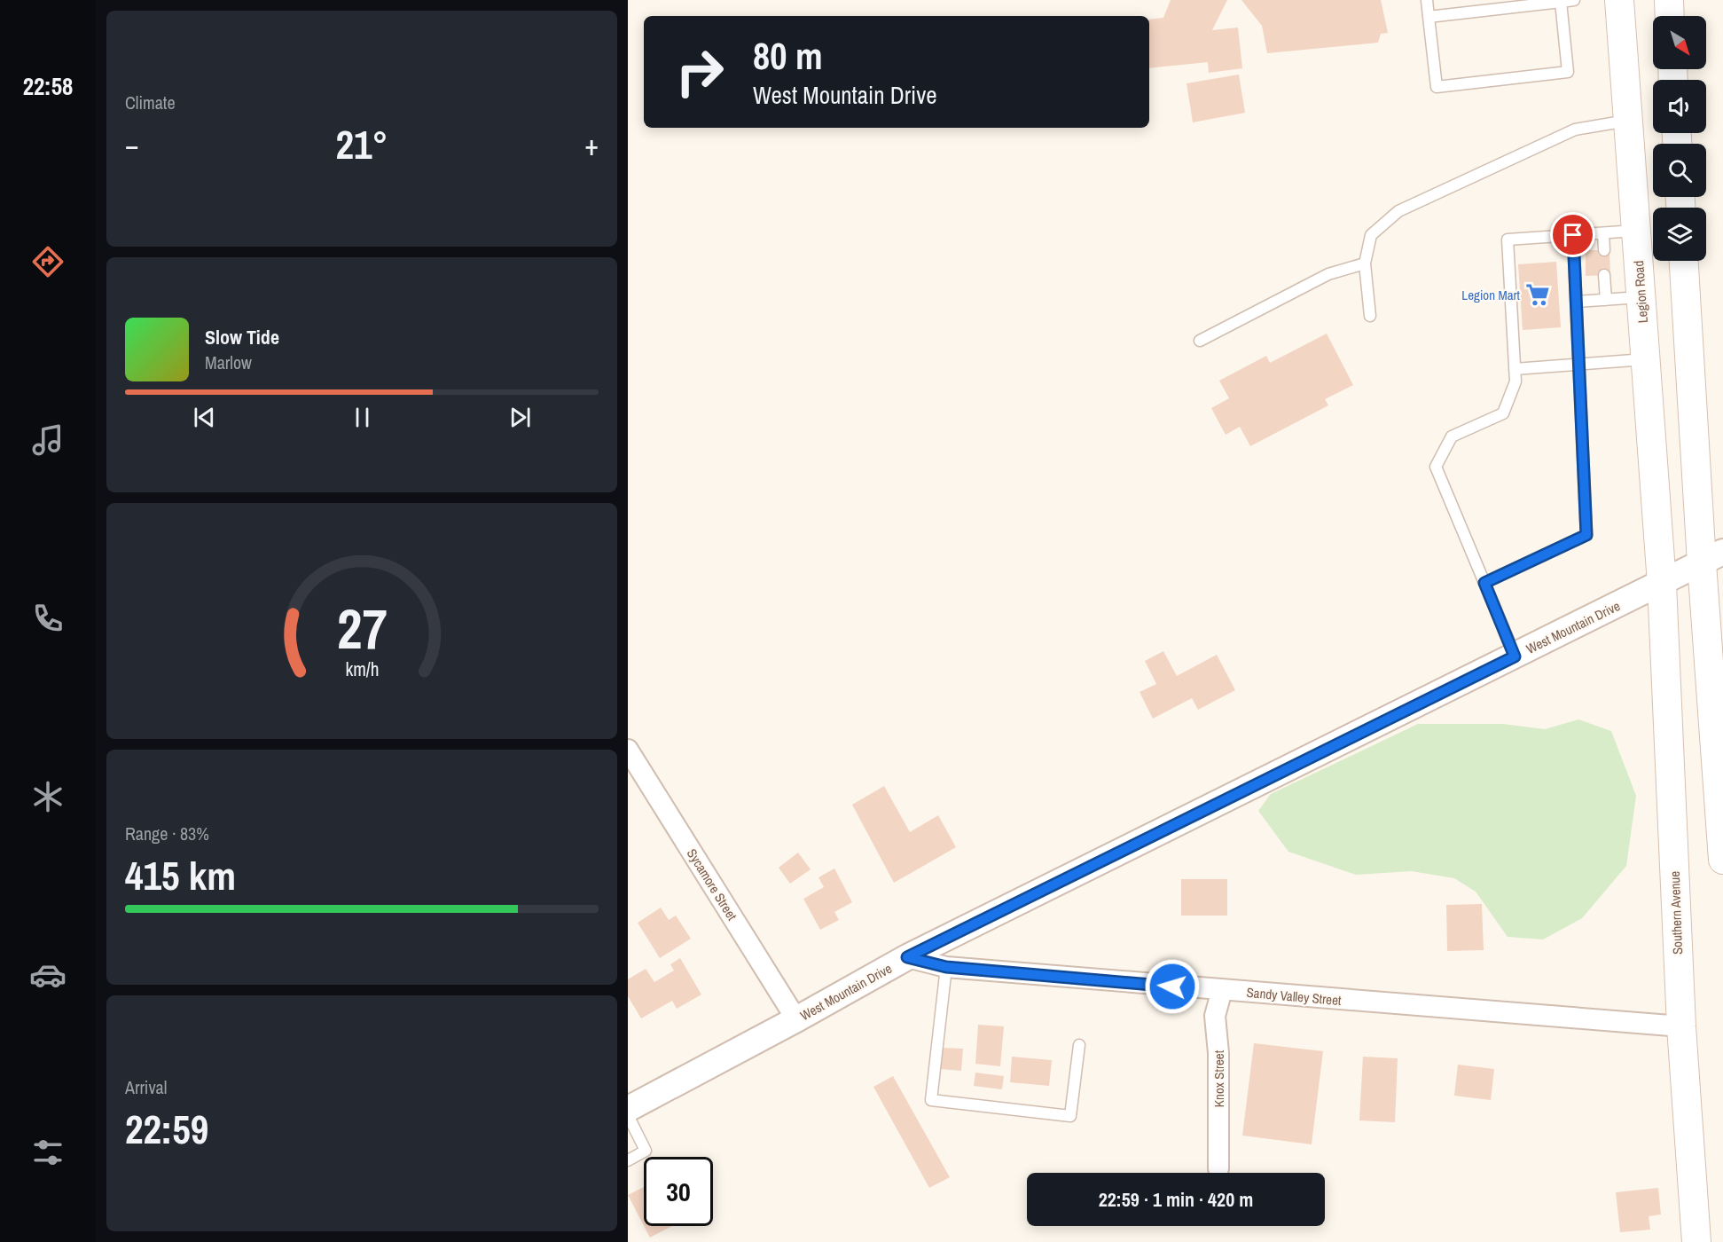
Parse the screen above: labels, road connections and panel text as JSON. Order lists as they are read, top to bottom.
{
  "streets": {
    "main road": ["Legion Road", "Southern Avenue"],
    "street": [
      "West Mountain Drive",
      "Sycamore Street",
      "Sandy Valley Street",
      "Knox Street"
    ]
  },
  "crossings": [
    ["Legion Road", "West Mountain Drive"],
    ["Legion Road", "Southern Avenue"],
    ["West Mountain Drive", "Sycamore Street"],
    ["West Mountain Drive", "Southern Avenue"],
    ["West Mountain Drive", "Sandy Valley Street"],
    ["Southern Avenue", "Sandy Valley Street"],
    ["Sandy Valley Street", "Knox Street"]
  ],
  "places": {
    "supermarket": ["Legion Mart"]
  },
  "north": "bottom right",
  "page": {
    "tabs": "22:58",
    "tile": [
      "Climate",
      ["Range · 83%", "415 km"],
      ["Arrival", "22:59"]
    ],
    "turn": ["80 m", "West Mountain Drive"],
    "heat": ["−", "21°", "+"],
    "song": ["Slow Tide", "Marlow"],
    "limit": "30",
    "trip": "22:59 · 1 min · 420 m",
    "gauge": ["27", "km/h"]
  }
}
